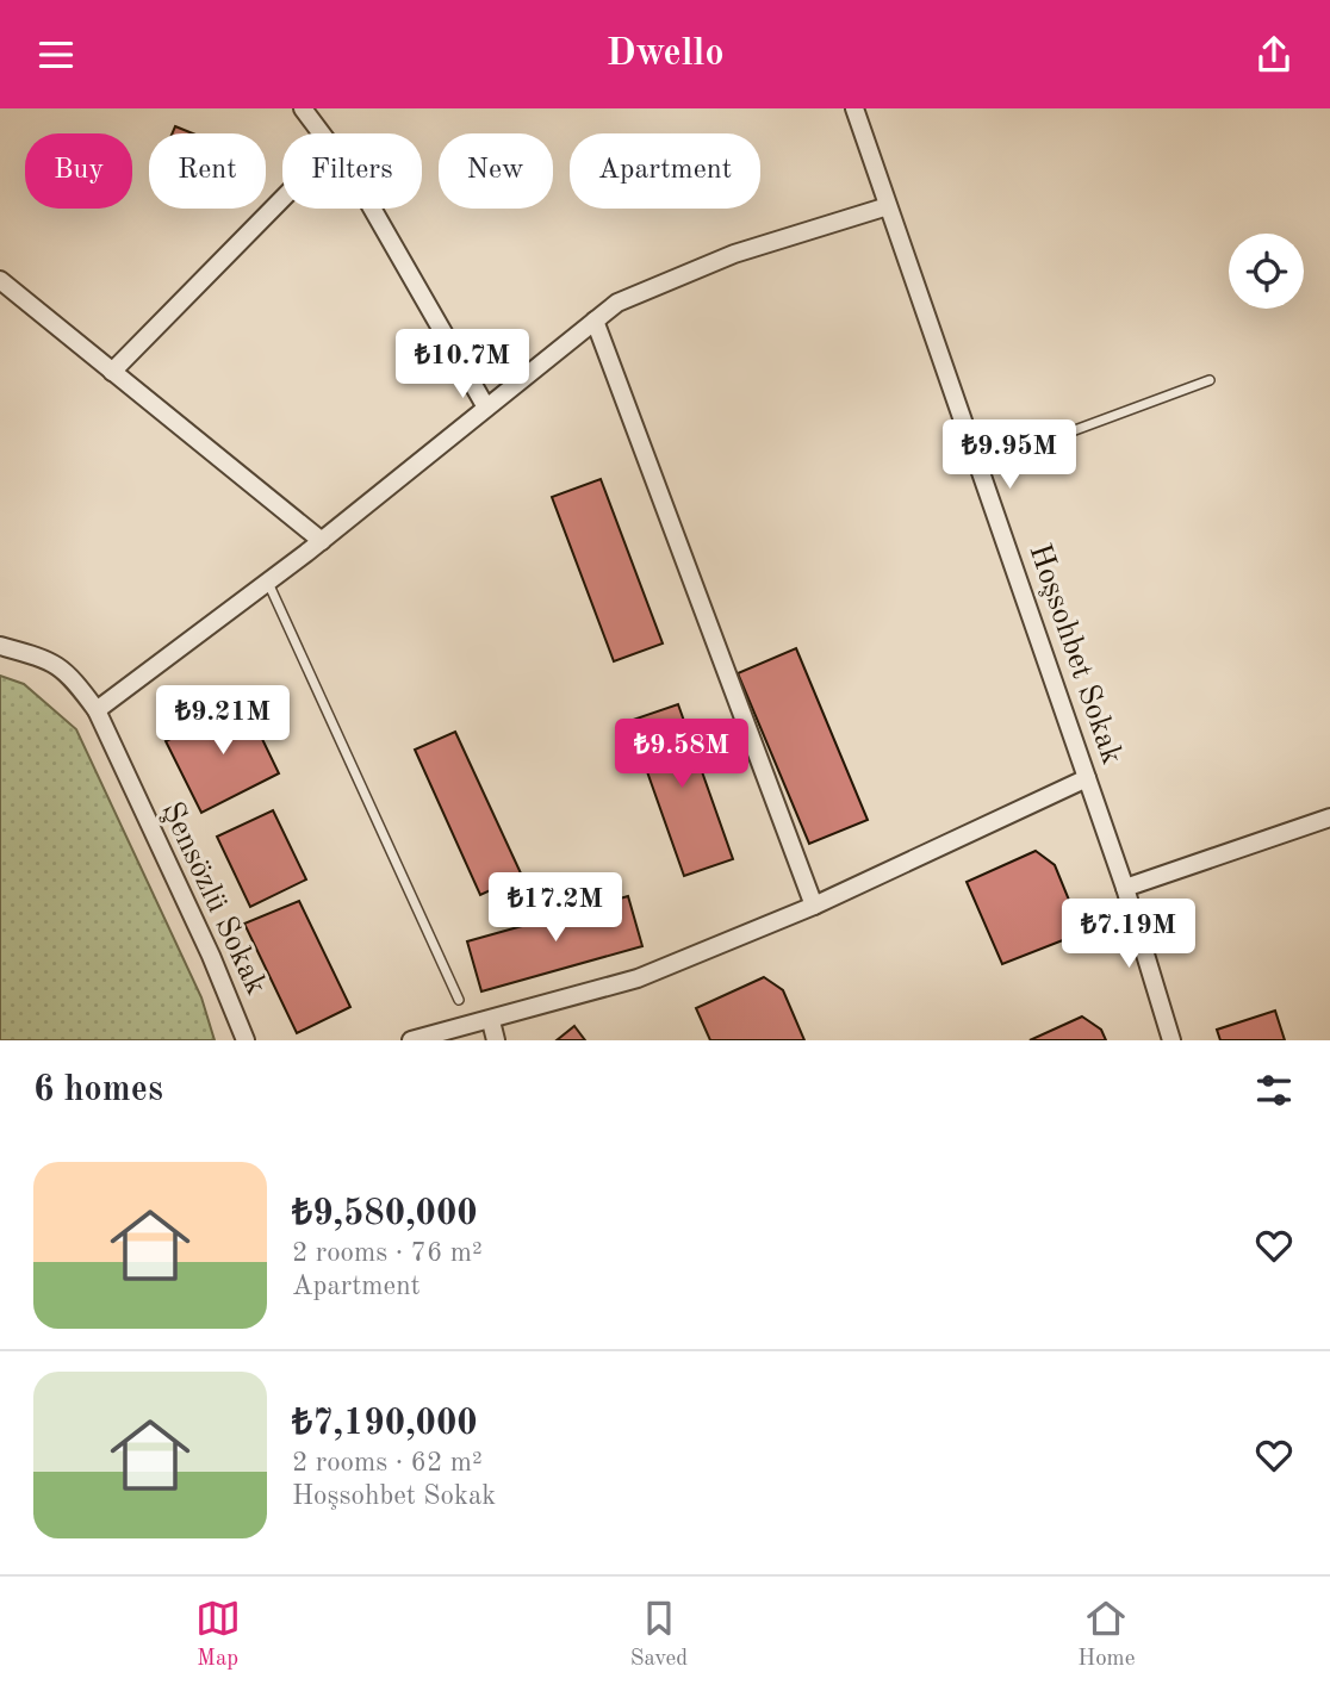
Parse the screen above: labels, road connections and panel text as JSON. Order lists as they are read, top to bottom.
{
  "streets": {
    "street": ["Hoşsohbet Sokak", "Şensözlü Sokak"]
  },
  "page": {
    "header": "Dwello",
    "chip": [
      "Buy",
      "Rent",
      "Filters",
      "New",
      "Apartment"
    ],
    "price": [
      "₺10.7M",
      "₺9.95M",
      "₺9.21M",
      "₺9.58M",
      "₺17.2M",
      "₺7.19M"
    ],
    "heading": "6 homes",
    "list": [
      {
        "name": "₺9,580,000",
        "note": "2 rooms · 76 m² · Apartment"
      },
      {
        "name": "₺7,190,000",
        "note": "2 rooms · 62 m² · Hoşsohbet Sokak"
      }
    ],
    "tabs": ["Map", "Saved", "Home"]
  }
}
